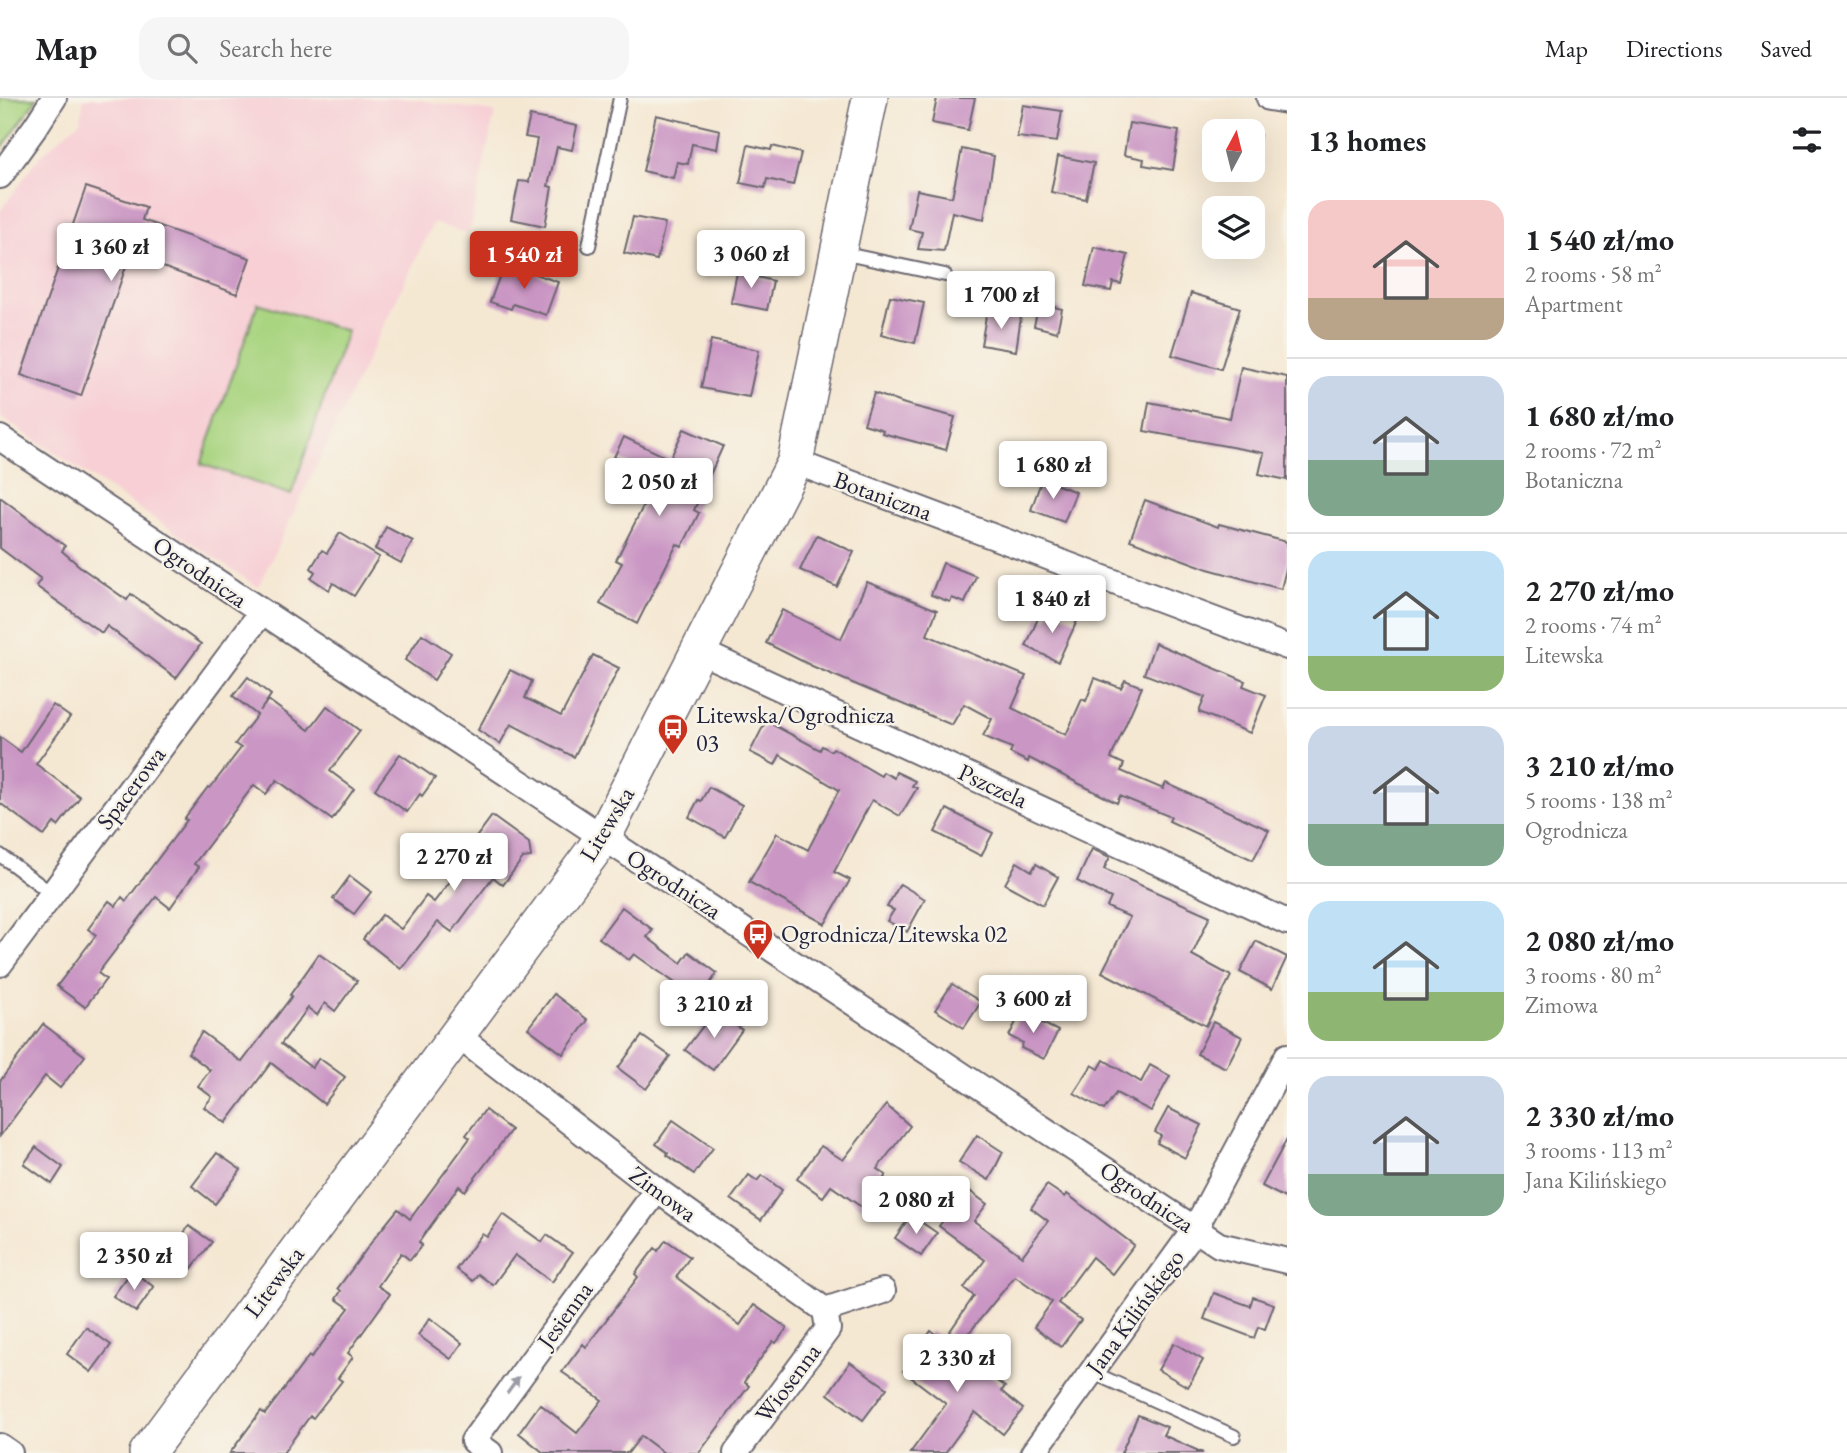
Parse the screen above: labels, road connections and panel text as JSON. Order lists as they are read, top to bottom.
{
  "streets": {
    "main road": ["Litewska"],
    "street": [
      "Botaniczna",
      "Ogrodnicza",
      "Pszczela",
      "Spacerowa",
      "Zimowa",
      "Jana Kilińskiego",
      "Jesienna",
      "Wiosenna"
    ]
  },
  "crossings": [
    ["Botaniczna", "Litewska"],
    ["Ogrodnicza", "Spacerowa"],
    ["Ogrodnicza", "Litewska"],
    ["Ogrodnicza", "Jana Kilińskiego"],
    ["Pszczela", "Litewska"],
    ["Litewska", "Zimowa"],
    ["Zimowa", "Jesienna"],
    ["Zimowa", "Wiosenna"]
  ],
  "one_way": ["Jesienna"],
  "places": {
    "bus stop": ["Litewska/Ogrodnicza 03", "Ogrodnicza/Litewska 02"]
  },
  "north": "top",
  "page": {
    "header": "Map",
    "search": "Search here",
    "nav": ["Map", "Directions", "Saved"],
    "heading": "13 homes",
    "list": [
      {
        "name": "1 540 zł/mo",
        "note": "2 rooms · 58 m² · Apartment"
      },
      {
        "name": "1 680 zł/mo",
        "note": "2 rooms · 72 m² · Botaniczna"
      },
      {
        "name": "2 270 zł/mo",
        "note": "2 rooms · 74 m² · Litewska"
      },
      {
        "name": "3 210 zł/mo",
        "note": "5 rooms · 138 m² · Ogrodnicza"
      },
      {
        "name": "2 080 zł/mo",
        "note": "3 rooms · 80 m² · Zimowa"
      },
      {
        "name": "2 330 zł/mo",
        "note": "3 rooms · 113 m² · Jana Kilińskiego"
      }
    ],
    "price": [
      "1 360 zł",
      "3 060 zł",
      "1 540 zł",
      "1 700 zł",
      "1 680 zł",
      "2 050 zł",
      "1 840 zł",
      "2 270 zł",
      "3 600 zł",
      "3 210 zł",
      "2 080 zł",
      "2 350 zł",
      "2 330 zł"
    ]
  }
}
